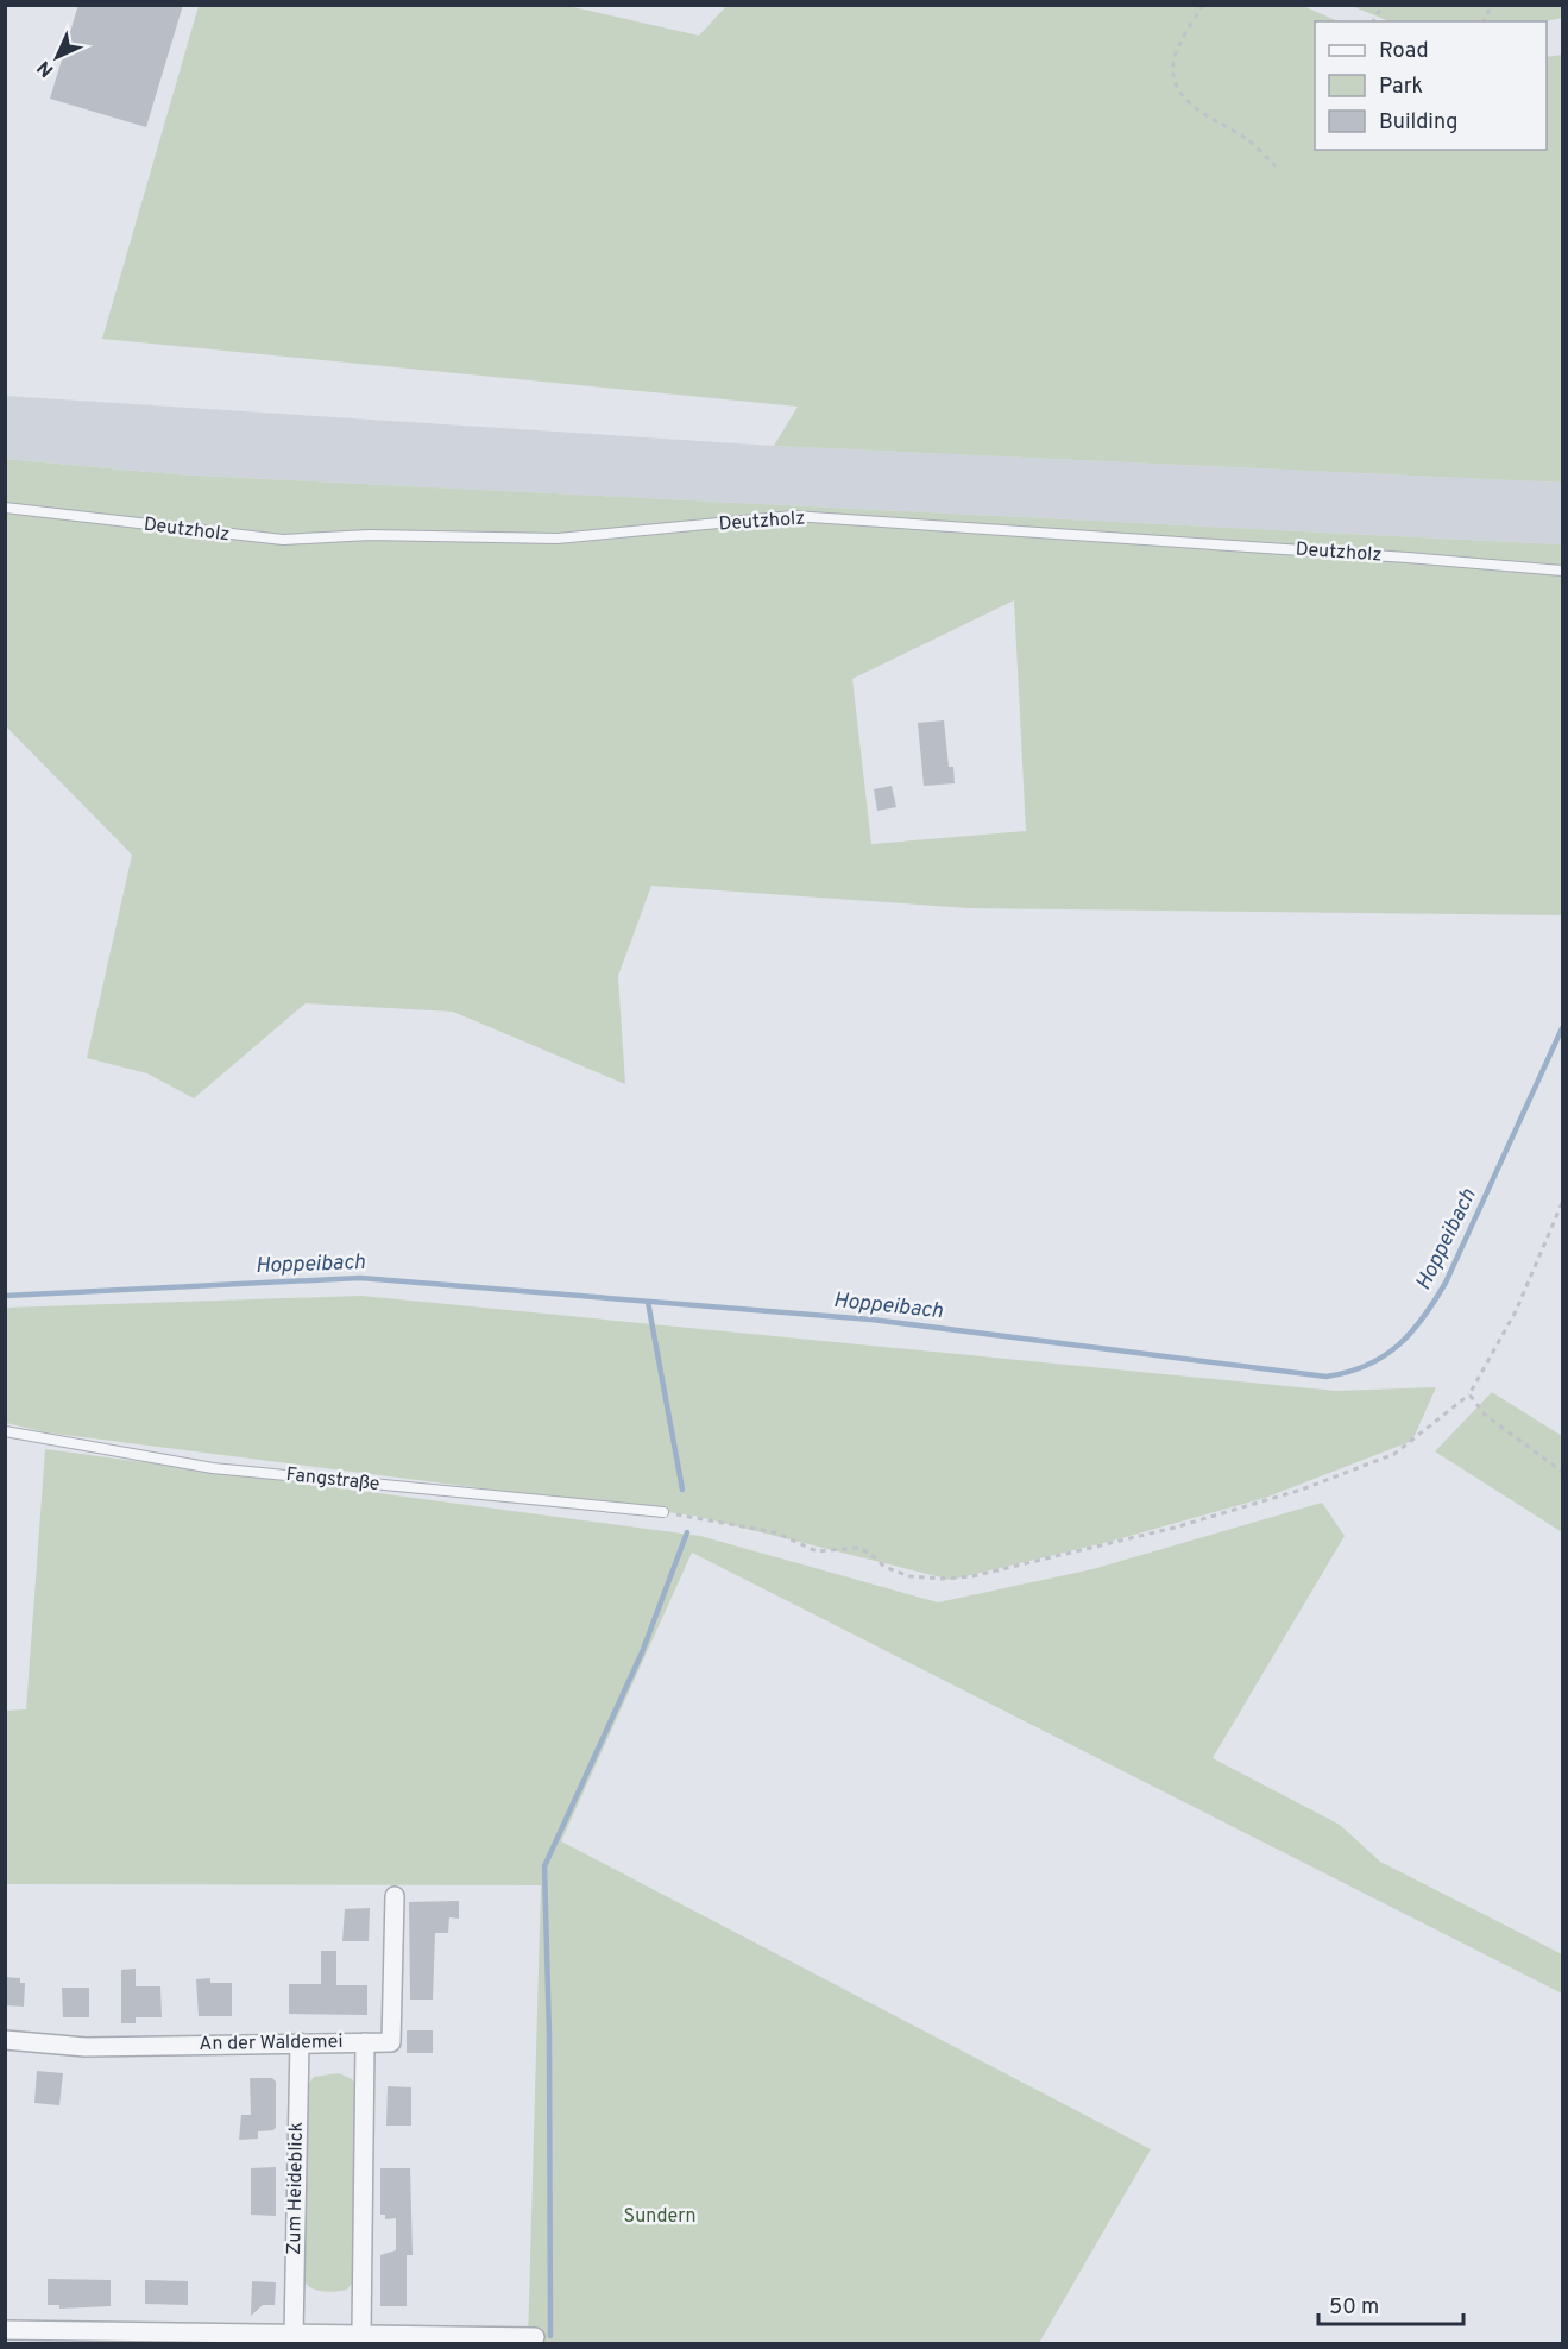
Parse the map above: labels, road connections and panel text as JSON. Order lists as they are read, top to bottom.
{
  "streets": {
    "street": ["An der Waldemei", "Zum Heideblick"],
    "lane": ["Deutzholz", "Fangstraße"]
  },
  "crossings": [
    ["An der Waldemei", "Zum Heideblick"]
  ],
  "water": ["Hoppeibach"],
  "parks": ["Sundern"],
  "legend": ["Road", "Park", "Building"],
  "scale_bar": "50 m",
  "north": "bottom left"
}
